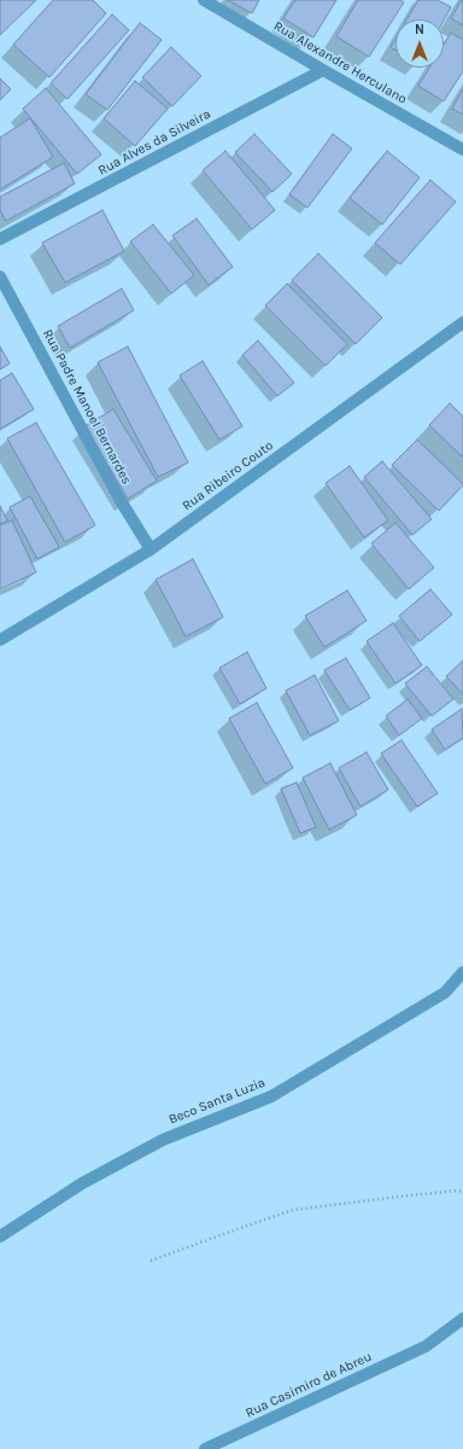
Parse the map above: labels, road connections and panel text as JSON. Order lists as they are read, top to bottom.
{
  "streets": {
    "street": [
      "Rua Alexandre Herculano",
      "Rua Alves da Silveira",
      "Rua Padre Manoel Bernardes",
      "Rua Ribeiro Couto",
      "Beco Santa Luzia",
      "Rua Casimiro de Abreu"
    ]
  },
  "crossings": [
    ["Rua Alexandre Herculano", "Rua Alves da Silveira"],
    ["Rua Padre Manoel Bernardes", "Rua Ribeiro Couto"]
  ],
  "north": "top"
}
